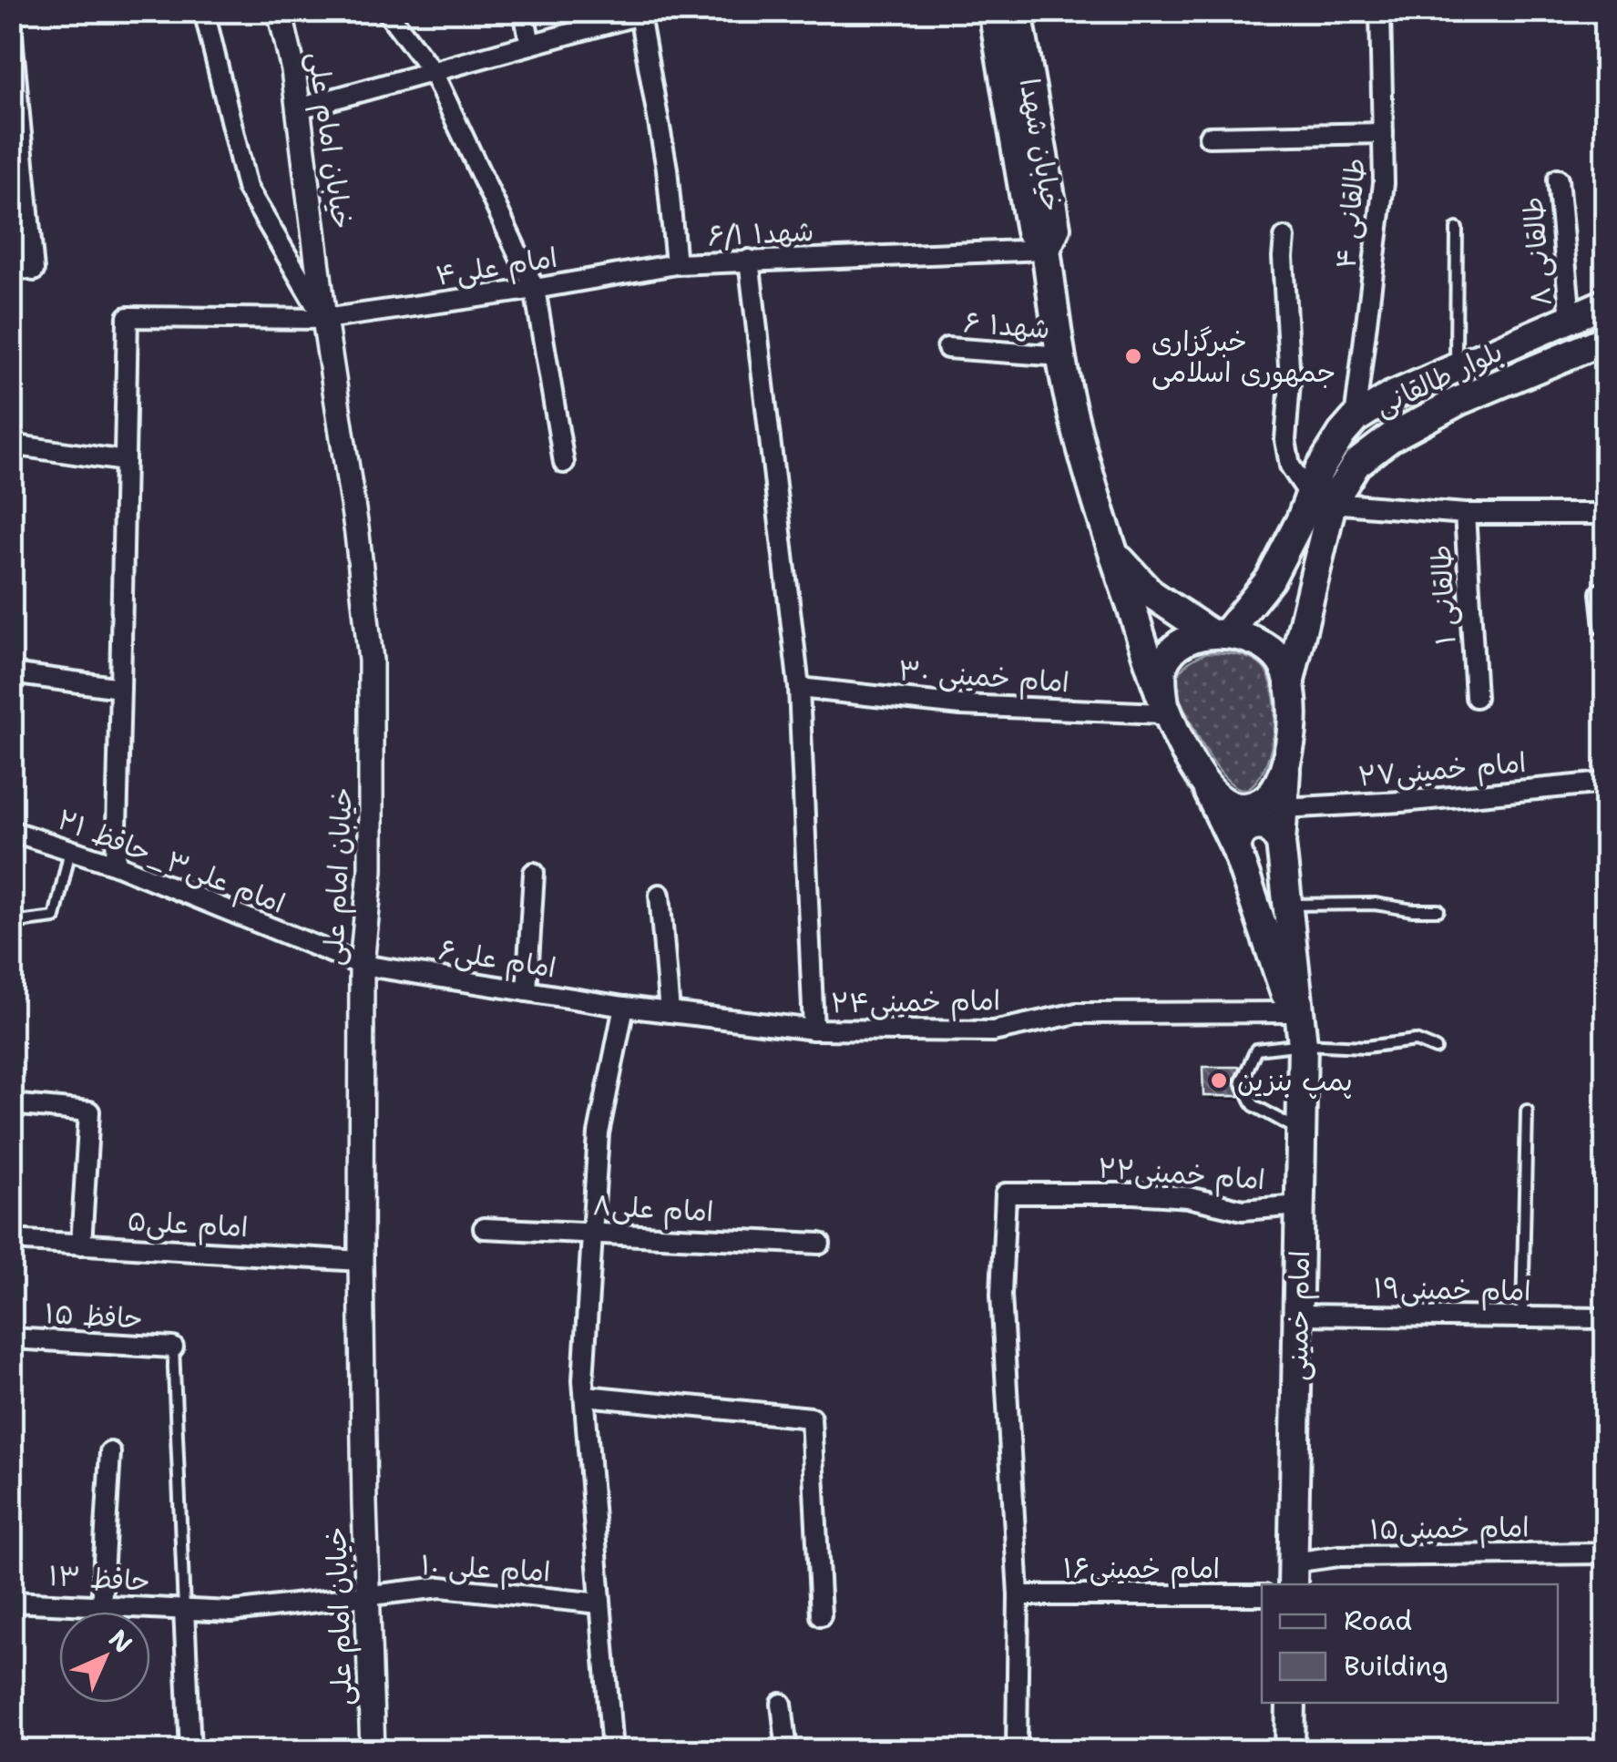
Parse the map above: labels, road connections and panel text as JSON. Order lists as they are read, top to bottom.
{
  "streets": {
    "main road": ["خیابان شهدا", "بلوار طالقانی", "امام خمینی"],
    "street": [
      "خیابان امام علی",
      "طالقانی ۴",
      "شهد۱ ۶/۱",
      "طالقانی ۸",
      "امام علی۴",
      "شهد۱ ۶",
      "طالقانی ۱",
      "امام خمینی ۳۰",
      "امام خمینی۲۷",
      "امام علی۳_حافظ ۲۱",
      "امام علی۶",
      "امام خمینی۲۴",
      "امام خمینی۲۲",
      "امام علی۸",
      "امام علی۵",
      "امام خمینی۱۹",
      "حافظ ۱۵",
      "امام خمینی۱۵",
      "امام علی ۱۰",
      "امام خمینی۱۶",
      "حافظ ۱۳"
    ]
  },
  "crossings": [
    ["خیابان امام علی", "امام علی۴"],
    ["خیابان امام علی", "امام علی۳_حافظ ۲۱"],
    ["خیابان امام علی", "امام علی۶"],
    ["خیابان امام علی", "امام علی۵"],
    ["خیابان امام علی", "امام علی ۱۰"],
    ["خیابان شهدا", "شهد۱ ۶/۱"],
    ["خیابان شهدا", "شهد۱ ۶"],
    ["خیابان شهدا", "بلوار طالقانی"],
    ["خیابان شهدا", "امام خمینی ۳۰"],
    ["خیابان شهدا", "امام خمینی"],
    ["طالقانی ۴", "بلوار طالقانی"],
    ["شهد۱ ۶/۱", "امام علی۴"],
    ["طالقانی ۸", "بلوار طالقانی"],
    ["بلوار طالقانی", "طالقانی ۱"],
    ["بلوار طالقانی", "امام خمینی ۳۰"],
    ["بلوار طالقانی", "امام خمینی"],
    ["امام خمینی ۳۰", "امام خمینی"],
    ["امام خمینی۲۷", "امام خمینی"],
    ["امام علی۳_حافظ ۲۱", "امام علی۶"],
    ["امام علی۶", "امام خمینی۲۴"],
    ["امام خمینی۲۴", "امام خمینی"],
    ["امام خمینی۲۲", "امام خمینی"],
    ["امام خمینی۲۲", "امام خمینی۱۶"],
    ["امام خمینی۱۹", "امام خمینی"],
    ["امام خمینی", "امام خمینی۱۵"],
    ["امام علی ۱۰", "حافظ ۱۳"]
  ],
  "places": ["خبرگزاری جمهوری اسلامی", "پمپ بنزین"],
  "legend": ["Road", "Building"],
  "north": "top right"
}
